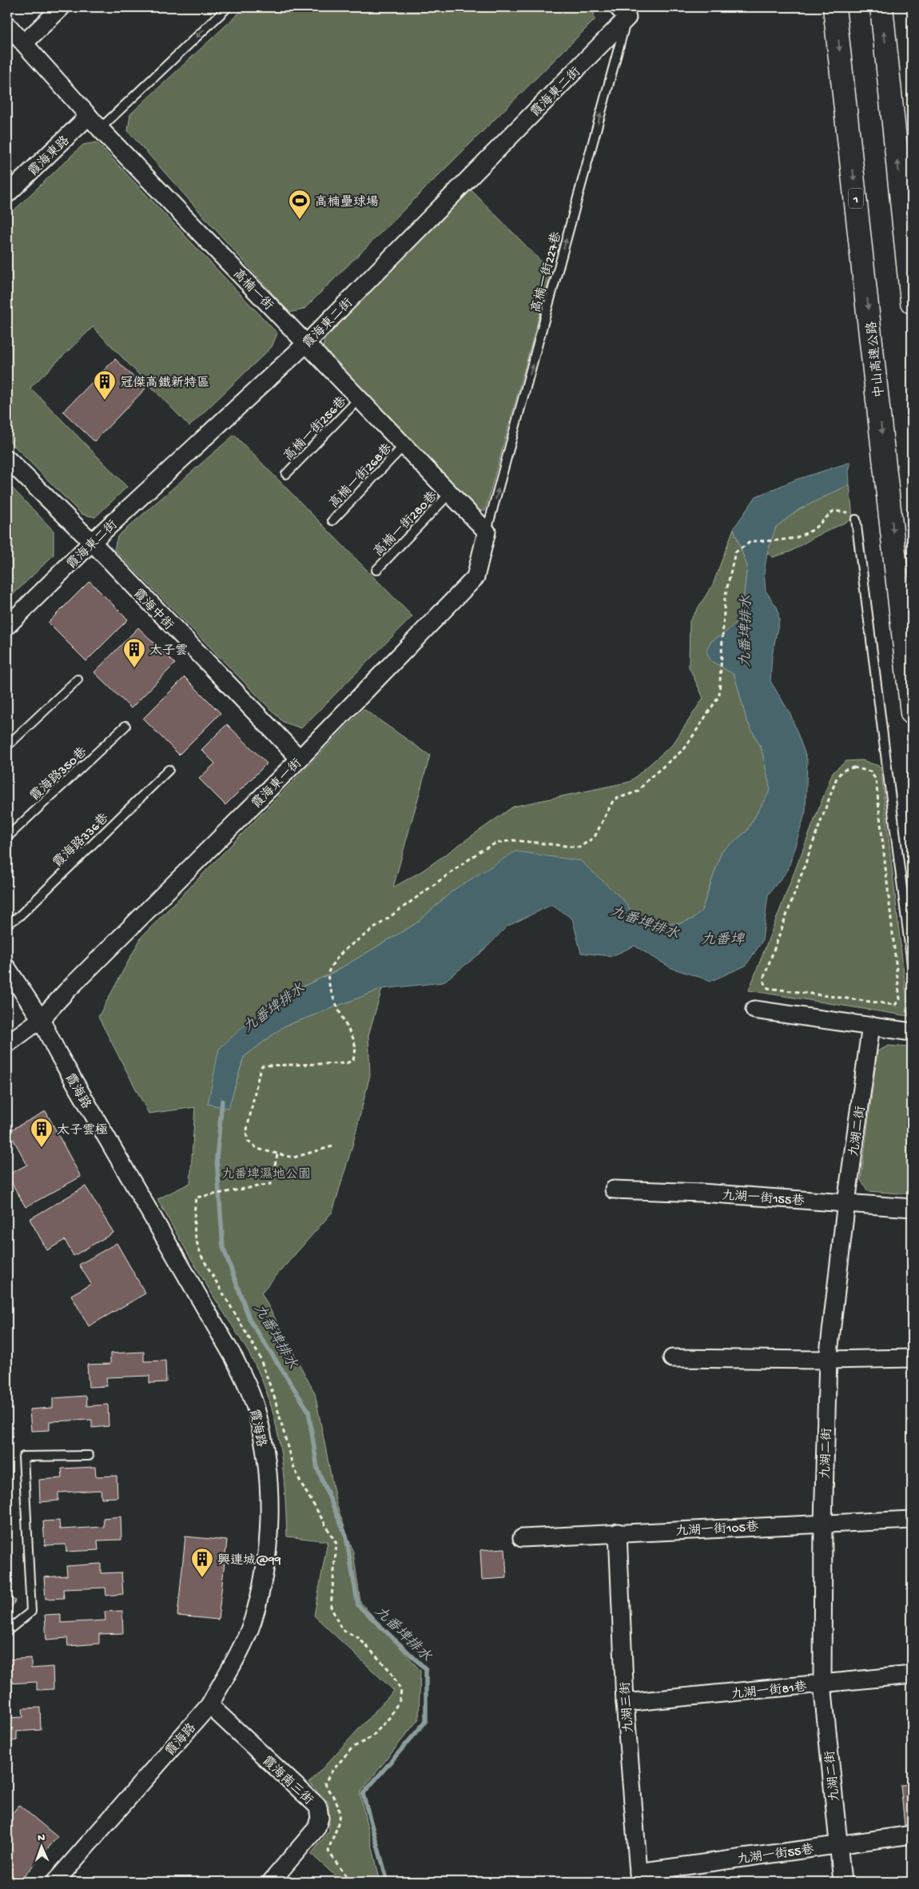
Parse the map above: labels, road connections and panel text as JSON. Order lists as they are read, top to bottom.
{
  "streets": {
    "highway": ["1", "中山高速公路"],
    "street": [
      "霞海東二街",
      "霞海東路",
      "高楠一街",
      "霞海中街",
      "霞海東一街",
      "霞海路",
      "九湖二街",
      "九湖一街155巷",
      "九湖一街105巷",
      "九湖一街81巷",
      "九湖三街",
      "霞海南三街",
      "九湖一街55巷"
    ],
    "lane": [
      "高楠一街227巷",
      "高楠一街256巷",
      "高楠一街268巷",
      "高楠一街280巷",
      "霞海路350巷",
      "霞海路336巷"
    ]
  },
  "crossings": [
    ["霞海東二街", "高楠一街227巷"],
    ["霞海東二街", "高楠一街"],
    ["霞海東二街", "霞海中街"],
    ["霞海東路", "高楠一街"],
    ["高楠一街227巷", "高楠一街"],
    ["高楠一街227巷", "霞海東一街"],
    ["高楠一街", "高楠一街256巷"],
    ["高楠一街", "高楠一街268巷"],
    ["高楠一街", "高楠一街280巷"],
    ["高楠一街", "霞海東一街"],
    ["霞海中街", "霞海東一街"],
    ["霞海東一街", "霞海路"],
    ["霞海路", "霞海南三街"],
    ["九湖二街", "九湖一街155巷"],
    ["九湖二街", "九湖一街105巷"],
    ["九湖二街", "九湖一街81巷"],
    ["九湖二街", "九湖一街55巷"],
    ["九湖一街105巷", "九湖三街"],
    ["九湖一街81巷", "九湖三街"],
    ["九湖三街", "九湖一街55巷"]
  ],
  "one_way": ["高楠一街227巷"],
  "water": ["九番埤排水", "九番埤"],
  "parks": ["九番埤濕地公園"],
  "places": {
    "sports": ["高楠壘球場"],
    "building": [
      "冠傑高鐵新特區",
      "太子雲",
      "太子雲極",
      "興連城@99"
    ]
  },
  "north": "top"
}
